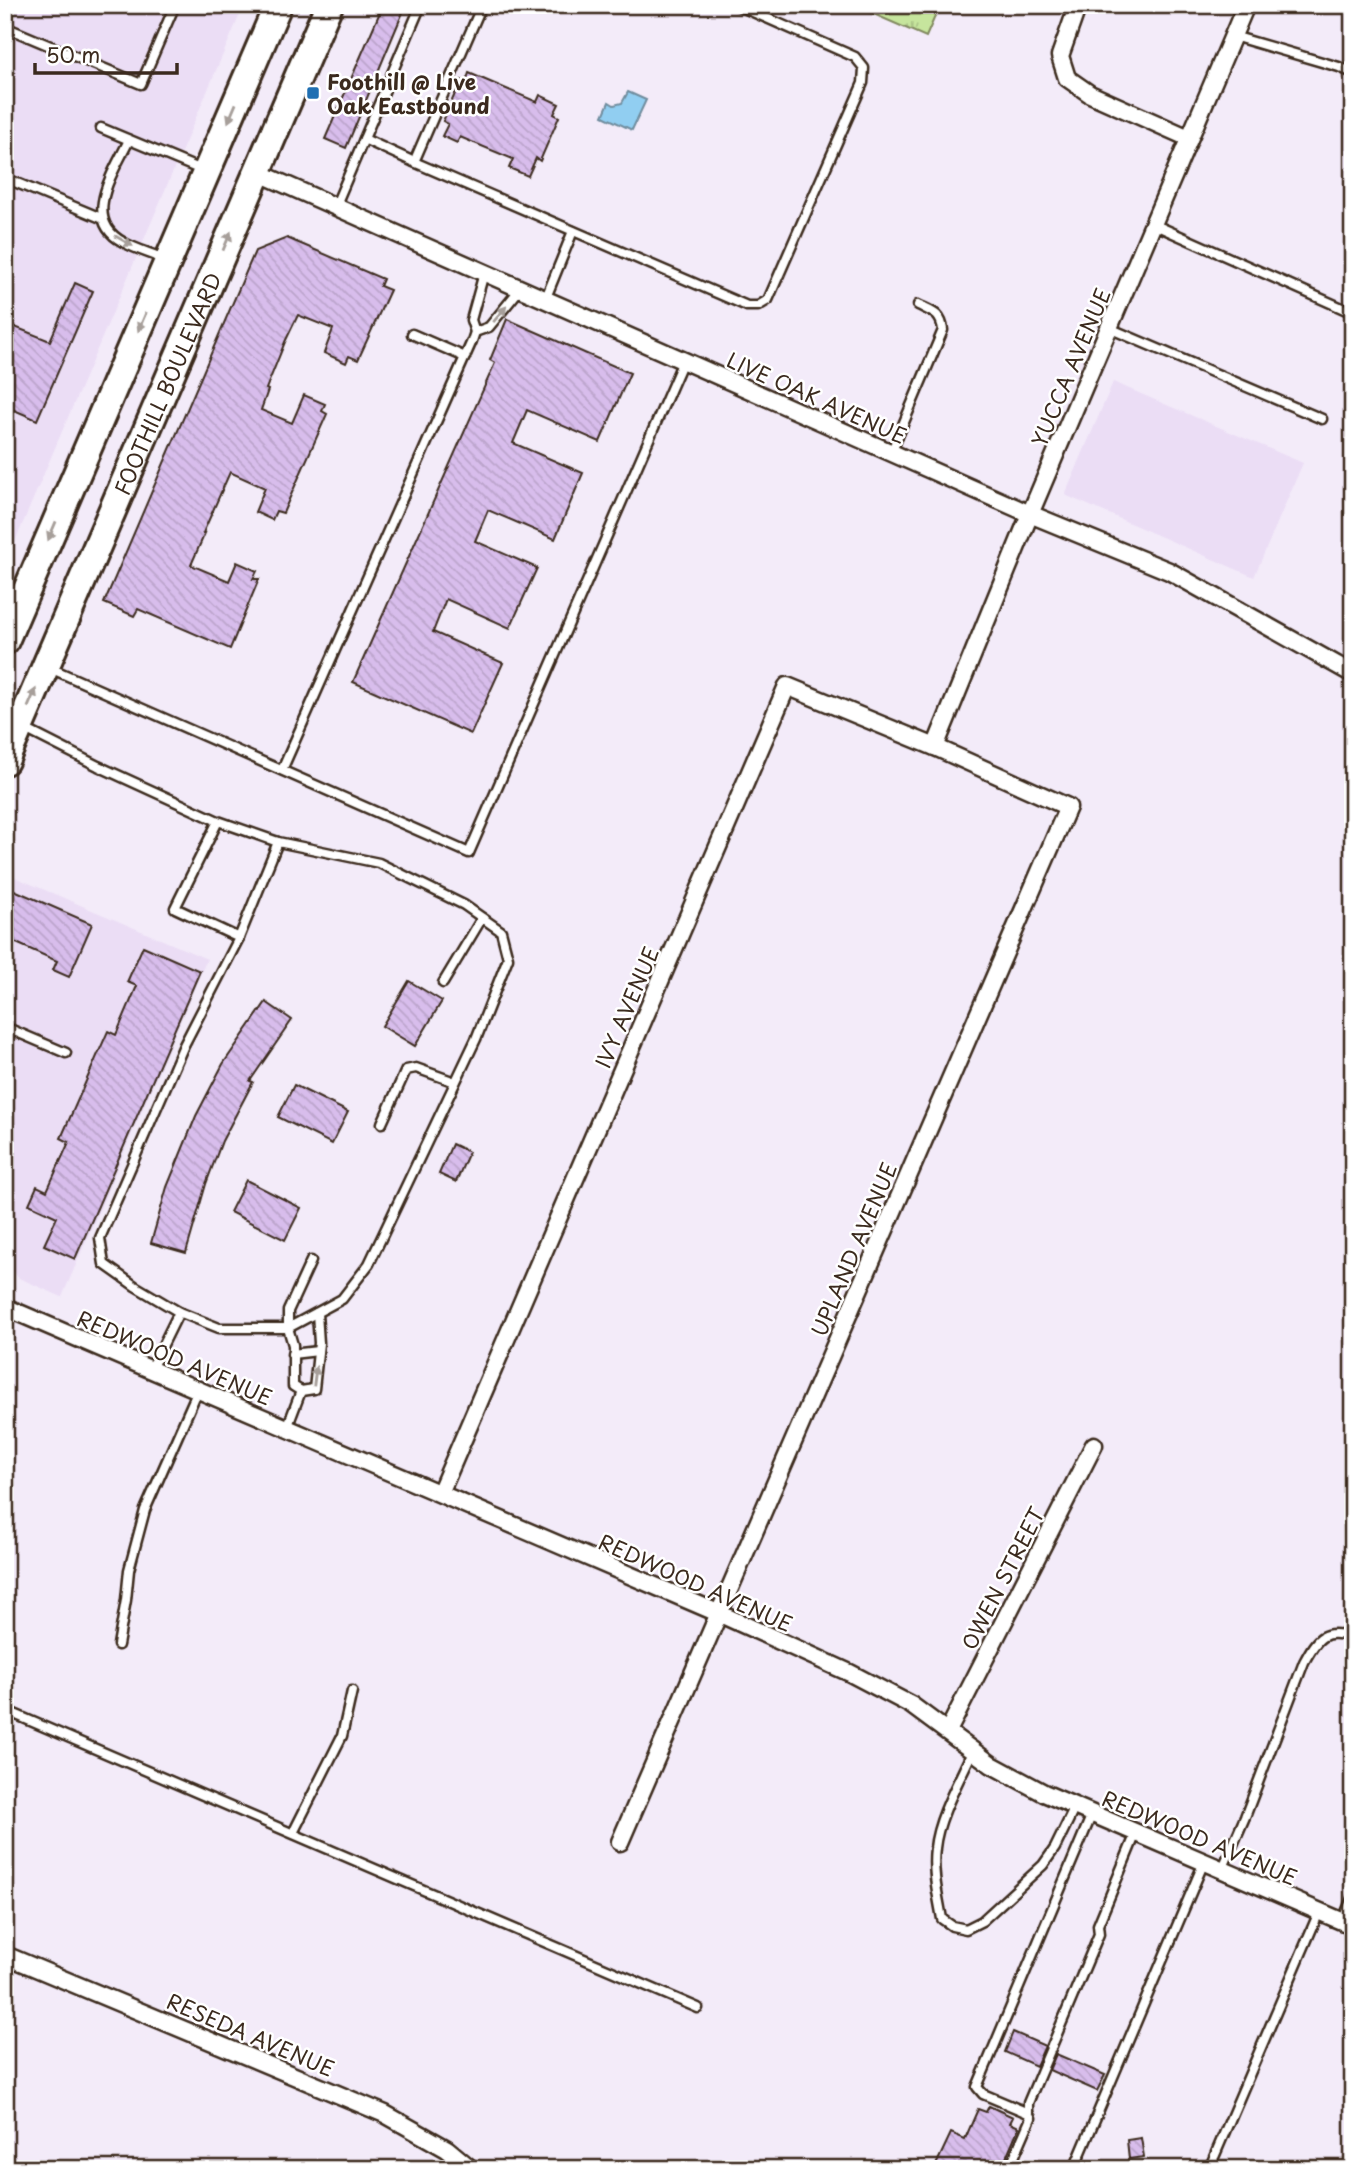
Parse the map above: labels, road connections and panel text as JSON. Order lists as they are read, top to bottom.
{
  "streets": {
    "main road": ["FOOTHILL BOULEVARD"],
    "street": [
      "YUCCA AVENUE",
      "LIVE OAK AVENUE",
      "IVY AVENUE",
      "UPLAND AVENUE",
      "REDWOOD AVENUE",
      "OWEN STREET",
      "RESEDA AVENUE"
    ]
  },
  "crossings": [
    ["YUCCA AVENUE", "LIVE OAK AVENUE"],
    ["YUCCA AVENUE", "IVY AVENUE"],
    ["YUCCA AVENUE", "UPLAND AVENUE"],
    ["FOOTHILL BOULEVARD", "LIVE OAK AVENUE"],
    ["IVY AVENUE", "UPLAND AVENUE"],
    ["IVY AVENUE", "REDWOOD AVENUE"],
    ["UPLAND AVENUE", "REDWOOD AVENUE"],
    ["REDWOOD AVENUE", "OWEN STREET"]
  ],
  "places": {
    "transit": ["Foothill @ Live Oak Eastbound"]
  },
  "scale_bar": "50 m"
}
